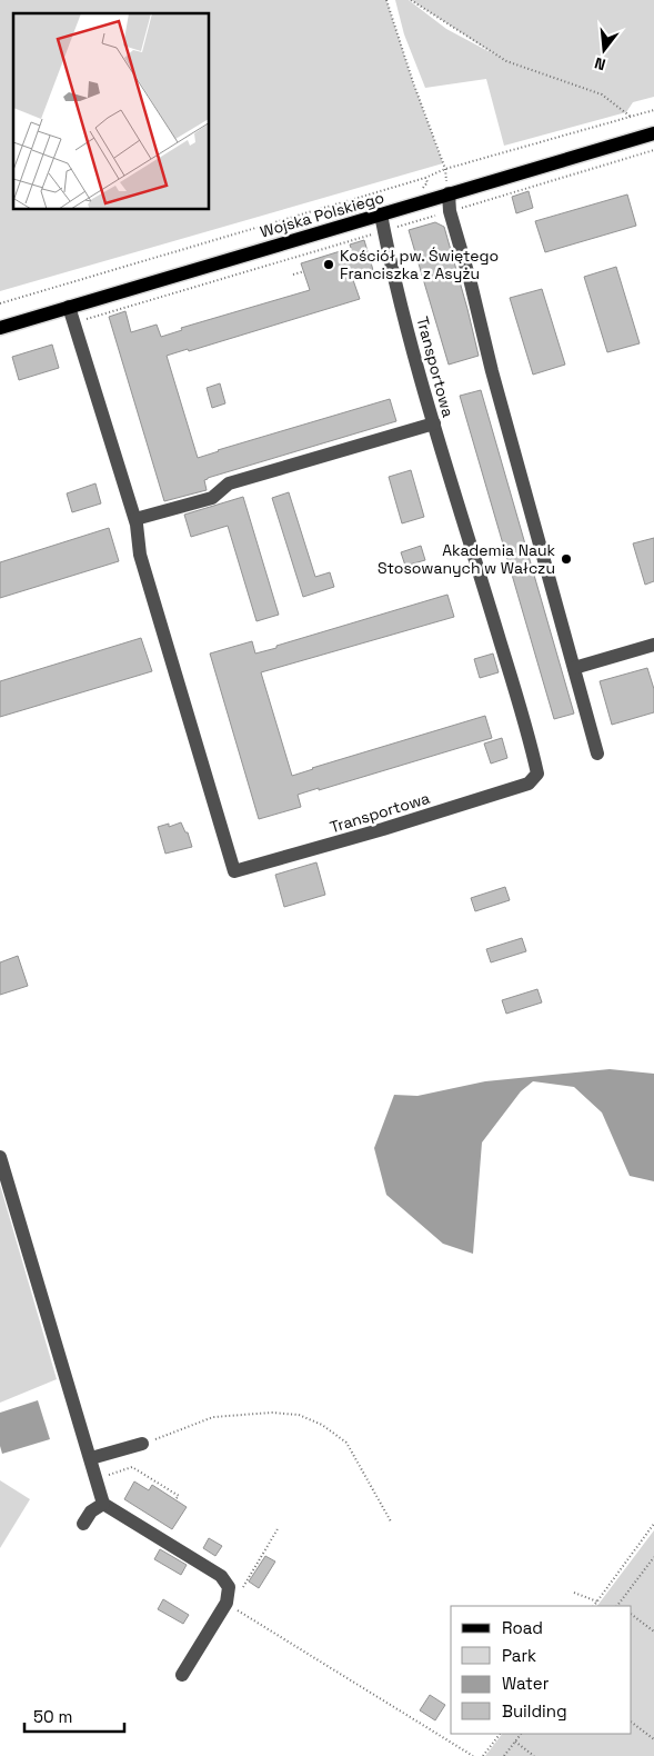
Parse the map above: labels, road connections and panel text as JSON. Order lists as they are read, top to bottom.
{
  "streets": {
    "main road": ["Wojska Polskiego"],
    "street": ["Transportowa"]
  },
  "crossings": [
    ["Wojska Polskiego", "Transportowa"]
  ],
  "places": ["Kościół pw. Świętego Franciszka z Asyżu", "Akademia Nauk Stosowanych w Wałczu"],
  "legend": [
    "Road",
    "Park",
    "Water",
    "Building"
  ],
  "scale_bar": "50 m",
  "north": "bottom"
}
